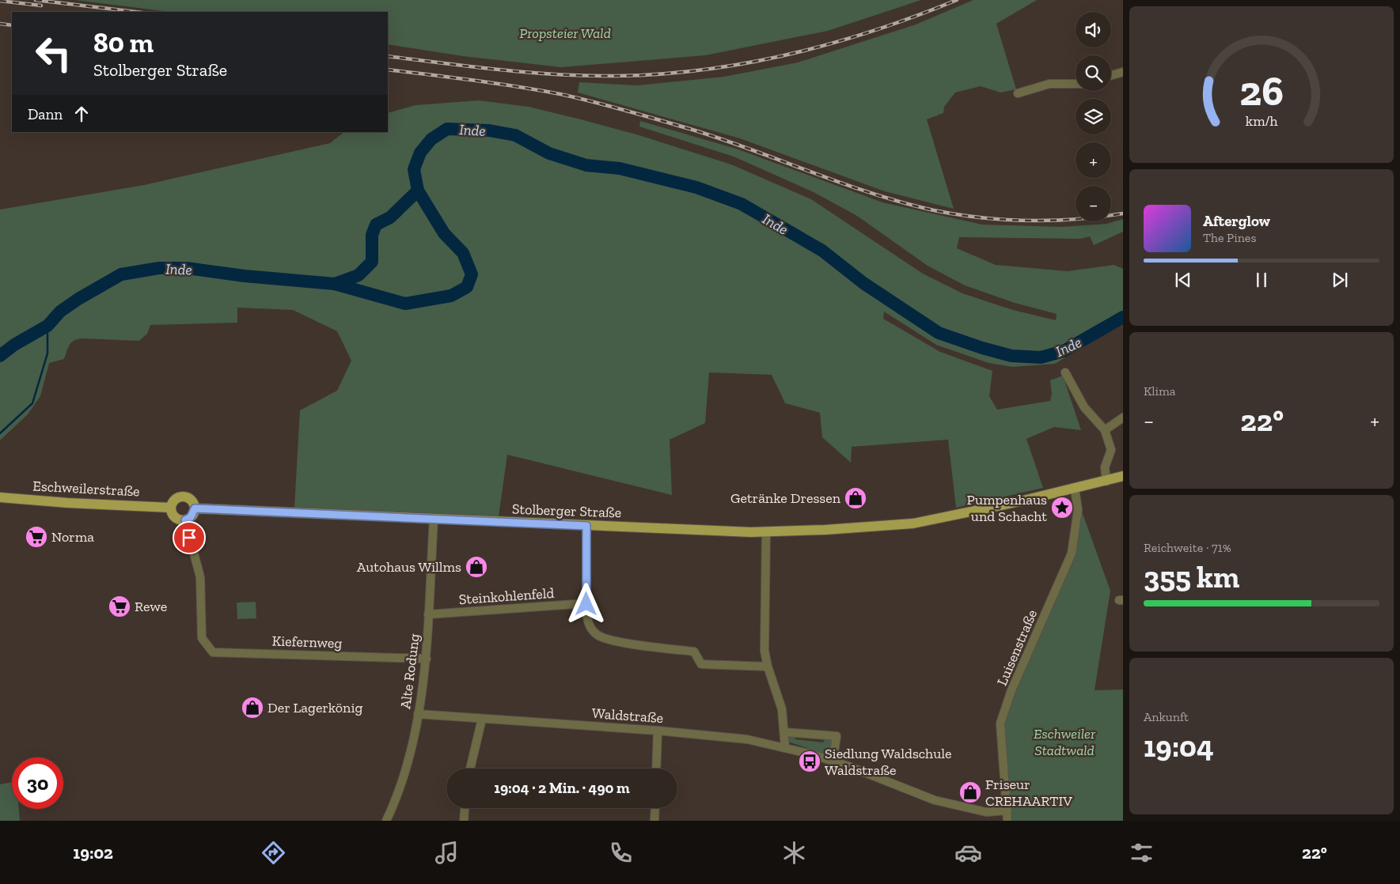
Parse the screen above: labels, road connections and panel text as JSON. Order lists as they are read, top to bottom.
{
  "streets": {
    "main road": ["Eschweilerstraße", "Stolberger Straße"],
    "street": [
      "Steinkohlenfeld",
      "Kiefernweg",
      "Luisenstraße",
      "Alte Rodung",
      "Waldstraße"
    ]
  },
  "crossings": [
    ["Eschweilerstraße", "Stolberger Straße"],
    ["Eschweilerstraße", "Kiefernweg"],
    ["Stolberger Straße", "Kiefernweg"],
    ["Stolberger Straße", "Luisenstraße"],
    ["Stolberger Straße", "Alte Rodung"],
    ["Steinkohlenfeld", "Alte Rodung"],
    ["Kiefernweg", "Alte Rodung"],
    ["Luisenstraße", "Waldstraße"],
    ["Alte Rodung", "Waldstraße"]
  ],
  "water": ["Inde"],
  "parks": ["Propsteier Wald", "Eschweiler Stadtwald"],
  "places": {
    "shop": [
      "Getränke Dressen",
      "Autohaus Willms",
      "Der Lagerkönig",
      "Friseur CREHAARTIV"
    ],
    "place": ["Pumpenhaus und Schacht"],
    "supermarket": ["Norma", "Rewe"],
    "bus stop": ["Siedlung Waldschule Waldstraße"]
  },
  "page": {
    "map_buttons": ["+", "−"],
    "turn": ["80 m", "Stolberger Straße"],
    "then": "Dann",
    "song": ["Afterglow", "The Pines"],
    "tile": [
      "Klima",
      ["Reichweite · 71%", "355 km"],
      ["Ankunft", "19:04"]
    ],
    "heat": ["−", "22°", "+"],
    "limit": "30",
    "trip": "19:04 · 2 Min. · 490 m",
    "tabs": ["19:02", "22°"],
    "gauge": ["26", "km/h"]
  }
}
